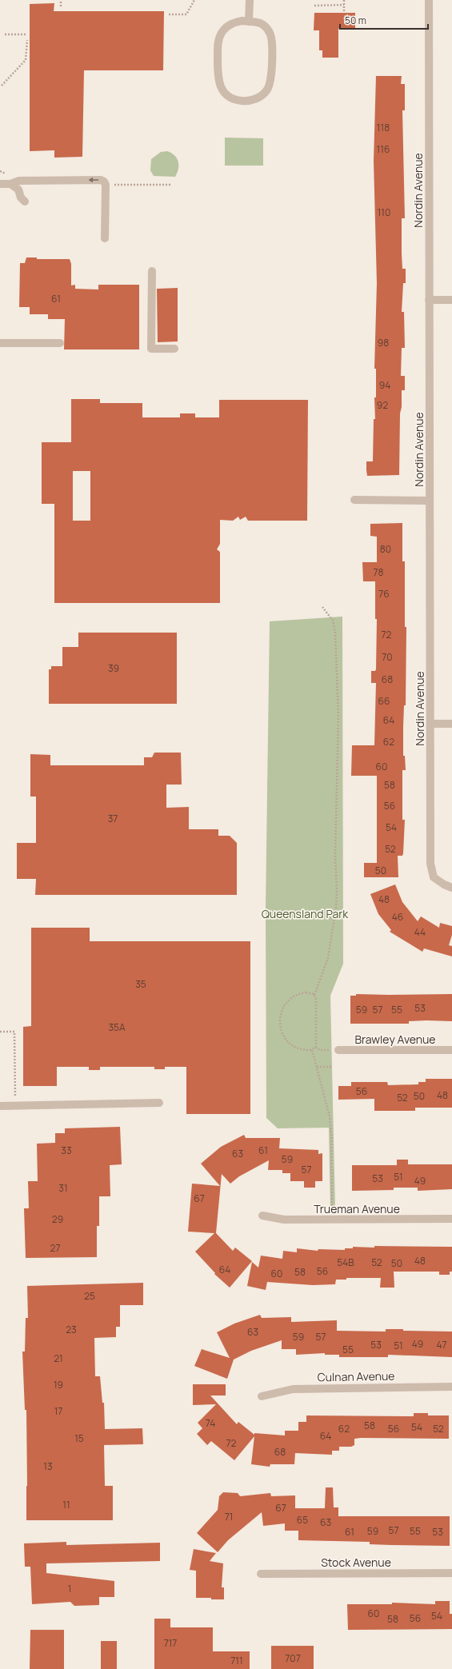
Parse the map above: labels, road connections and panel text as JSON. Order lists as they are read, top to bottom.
{
  "streets": {
    "street": [
      "Nordin Avenue",
      "Brawley Avenue",
      "Trueman Avenue",
      "Culnan Avenue",
      "Stock Avenue"
    ]
  },
  "parks": ["Queensland Park"],
  "house_numbers": [
    "118",
    "116",
    "110",
    "61",
    "98",
    "94",
    "92",
    "80",
    "78",
    "76",
    "72",
    "70",
    "39",
    "68",
    "66",
    "64",
    "62",
    "60",
    "58",
    "56",
    "37",
    "54",
    "52",
    "50",
    "48",
    "46",
    "44",
    "35",
    "53",
    "59",
    "57",
    "55",
    "35A",
    "56",
    "48",
    "50",
    "52",
    "33",
    "61",
    "63",
    "59",
    "57",
    "51",
    "53",
    "49",
    "31",
    "67",
    "29",
    "27",
    "48",
    "54B",
    "52",
    "50",
    "64",
    "56",
    "58",
    "60",
    "25",
    "23",
    "63",
    "59",
    "57",
    "49",
    "53",
    "47",
    "51",
    "55",
    "21",
    "19",
    "17",
    "74",
    "58",
    "54",
    "62",
    "56",
    "52",
    "64",
    "15",
    "72",
    "68",
    "13",
    "11",
    "67",
    "71",
    "65",
    "63",
    "57",
    "59",
    "55",
    "61",
    "53",
    "1",
    "60",
    "54",
    "56",
    "58",
    "717",
    "707",
    "711"
  ],
  "scale_bar": "50 m"
}
